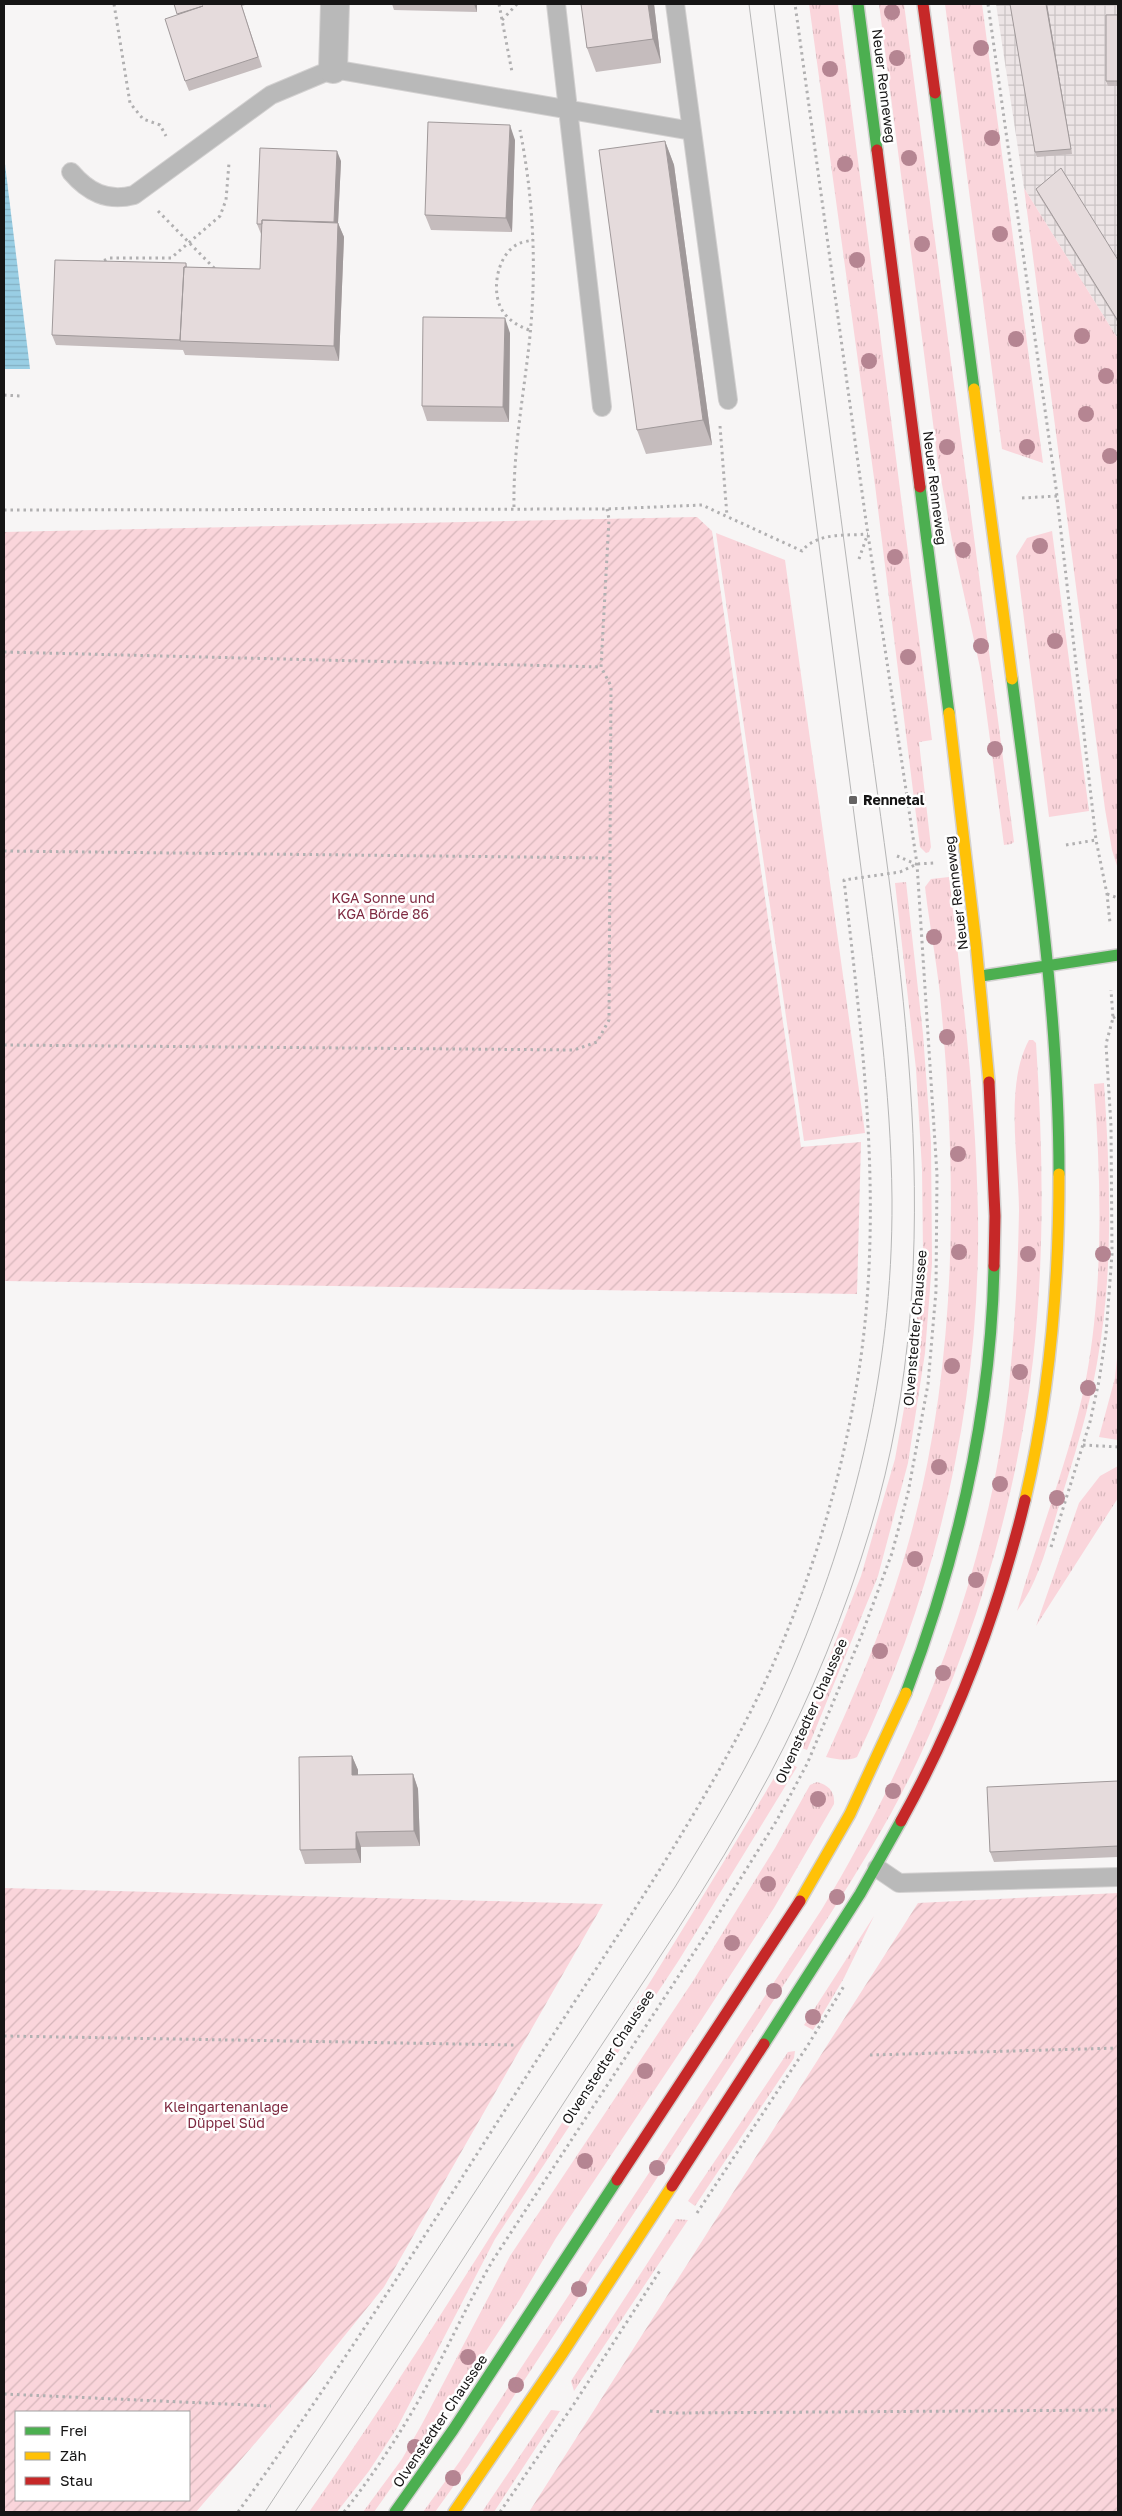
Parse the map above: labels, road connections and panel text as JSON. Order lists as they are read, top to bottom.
{
  "streets": {
    "main road": ["Neuer Renneweg", "Olvenstedter Chaussee"]
  },
  "crossings": [
    ["Neuer Renneweg", "Olvenstedter Chaussee"]
  ],
  "parks": ["KGA Sonne und KGA Börde 86", "Kleingartenanlage Düppel Süd"],
  "places": {
    "transit": ["Rennetal"]
  },
  "legend": ["Frei", "Zäh", "Stau"]
}
